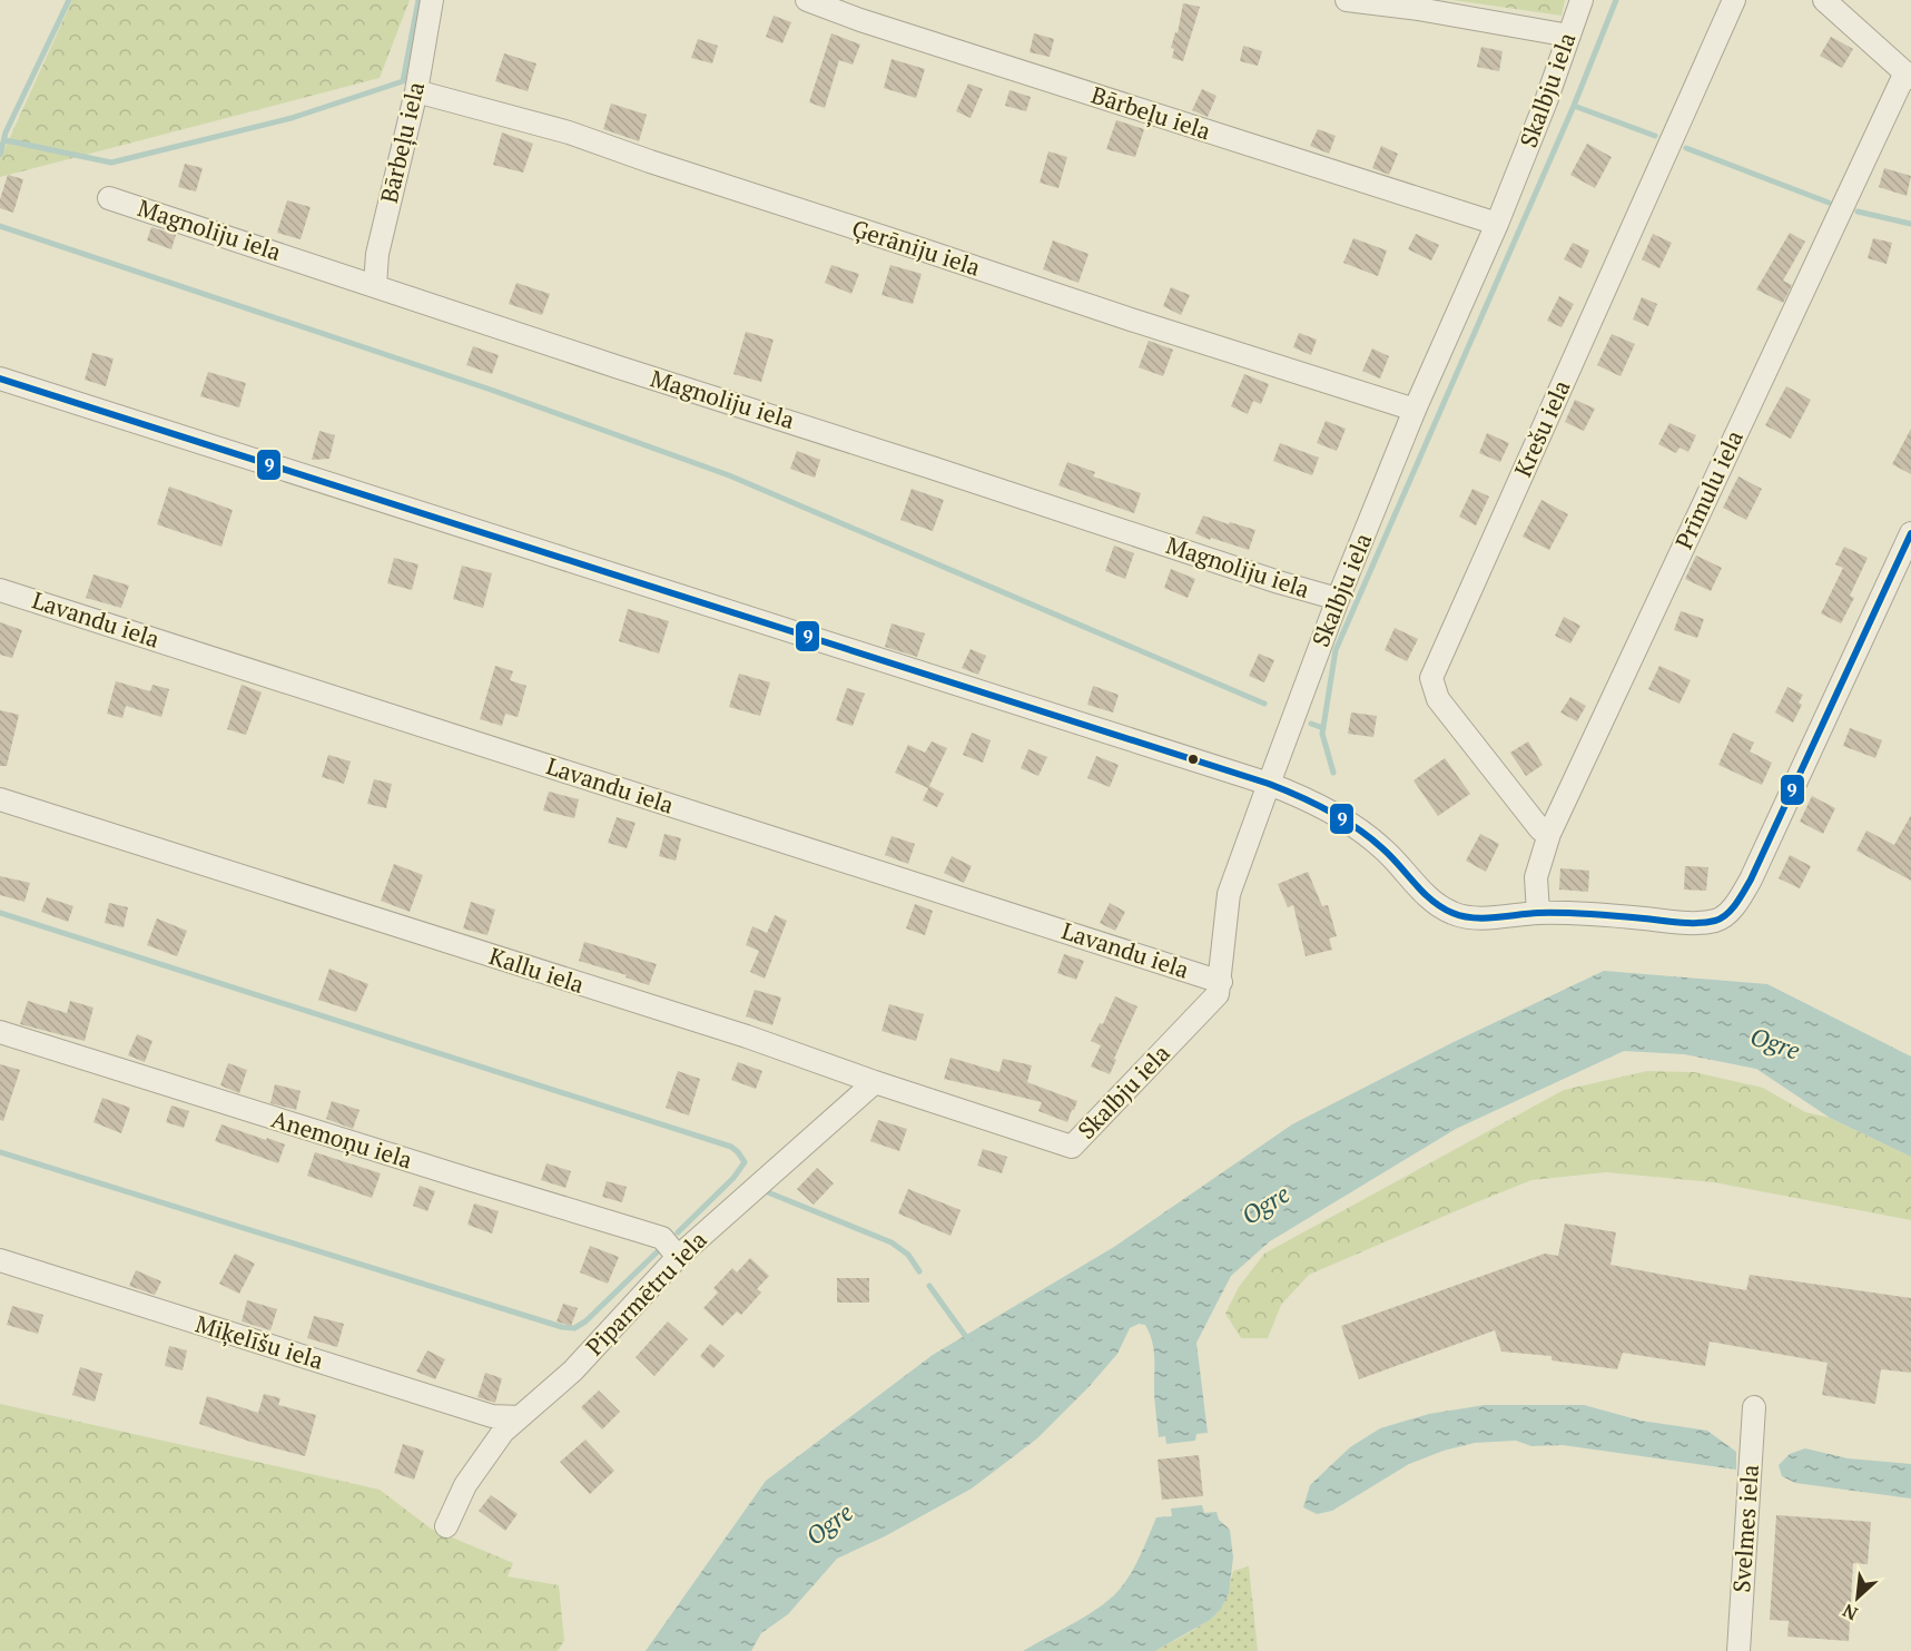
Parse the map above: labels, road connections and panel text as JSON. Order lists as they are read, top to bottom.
{
  "streets": {
    "street": [
      "Skalbju iela",
      "Bārbeļu iela",
      "Magnoliju iela",
      "Ģerāniju iela",
      "Krešu iela",
      "Prīmulu iela",
      "Lavandu iela",
      "Kallu iela",
      "Anemoņu iela",
      "Piparmētru iela",
      "Miķelīšu iela",
      "Svelmes iela"
    ]
  },
  "crossings": [
    ["Skalbju iela", "Bārbeļu iela"],
    ["Skalbju iela", "Magnoliju iela"],
    ["Skalbju iela", "Ģerāniju iela"],
    ["Skalbju iela", "Lavandu iela"],
    ["Skalbju iela", "Kallu iela"],
    ["Bārbeļu iela", "Magnoliju iela"],
    ["Bārbeļu iela", "Ģerāniju iela"],
    ["Krešu iela", "Prīmulu iela"],
    ["Kallu iela", "Piparmētru iela"],
    ["Anemoņu iela", "Piparmētru iela"],
    ["Piparmētru iela", "Miķelīšu iela"]
  ],
  "water": ["Ogre"],
  "lines": ["transit line 9"],
  "north": "bottom left"
}
